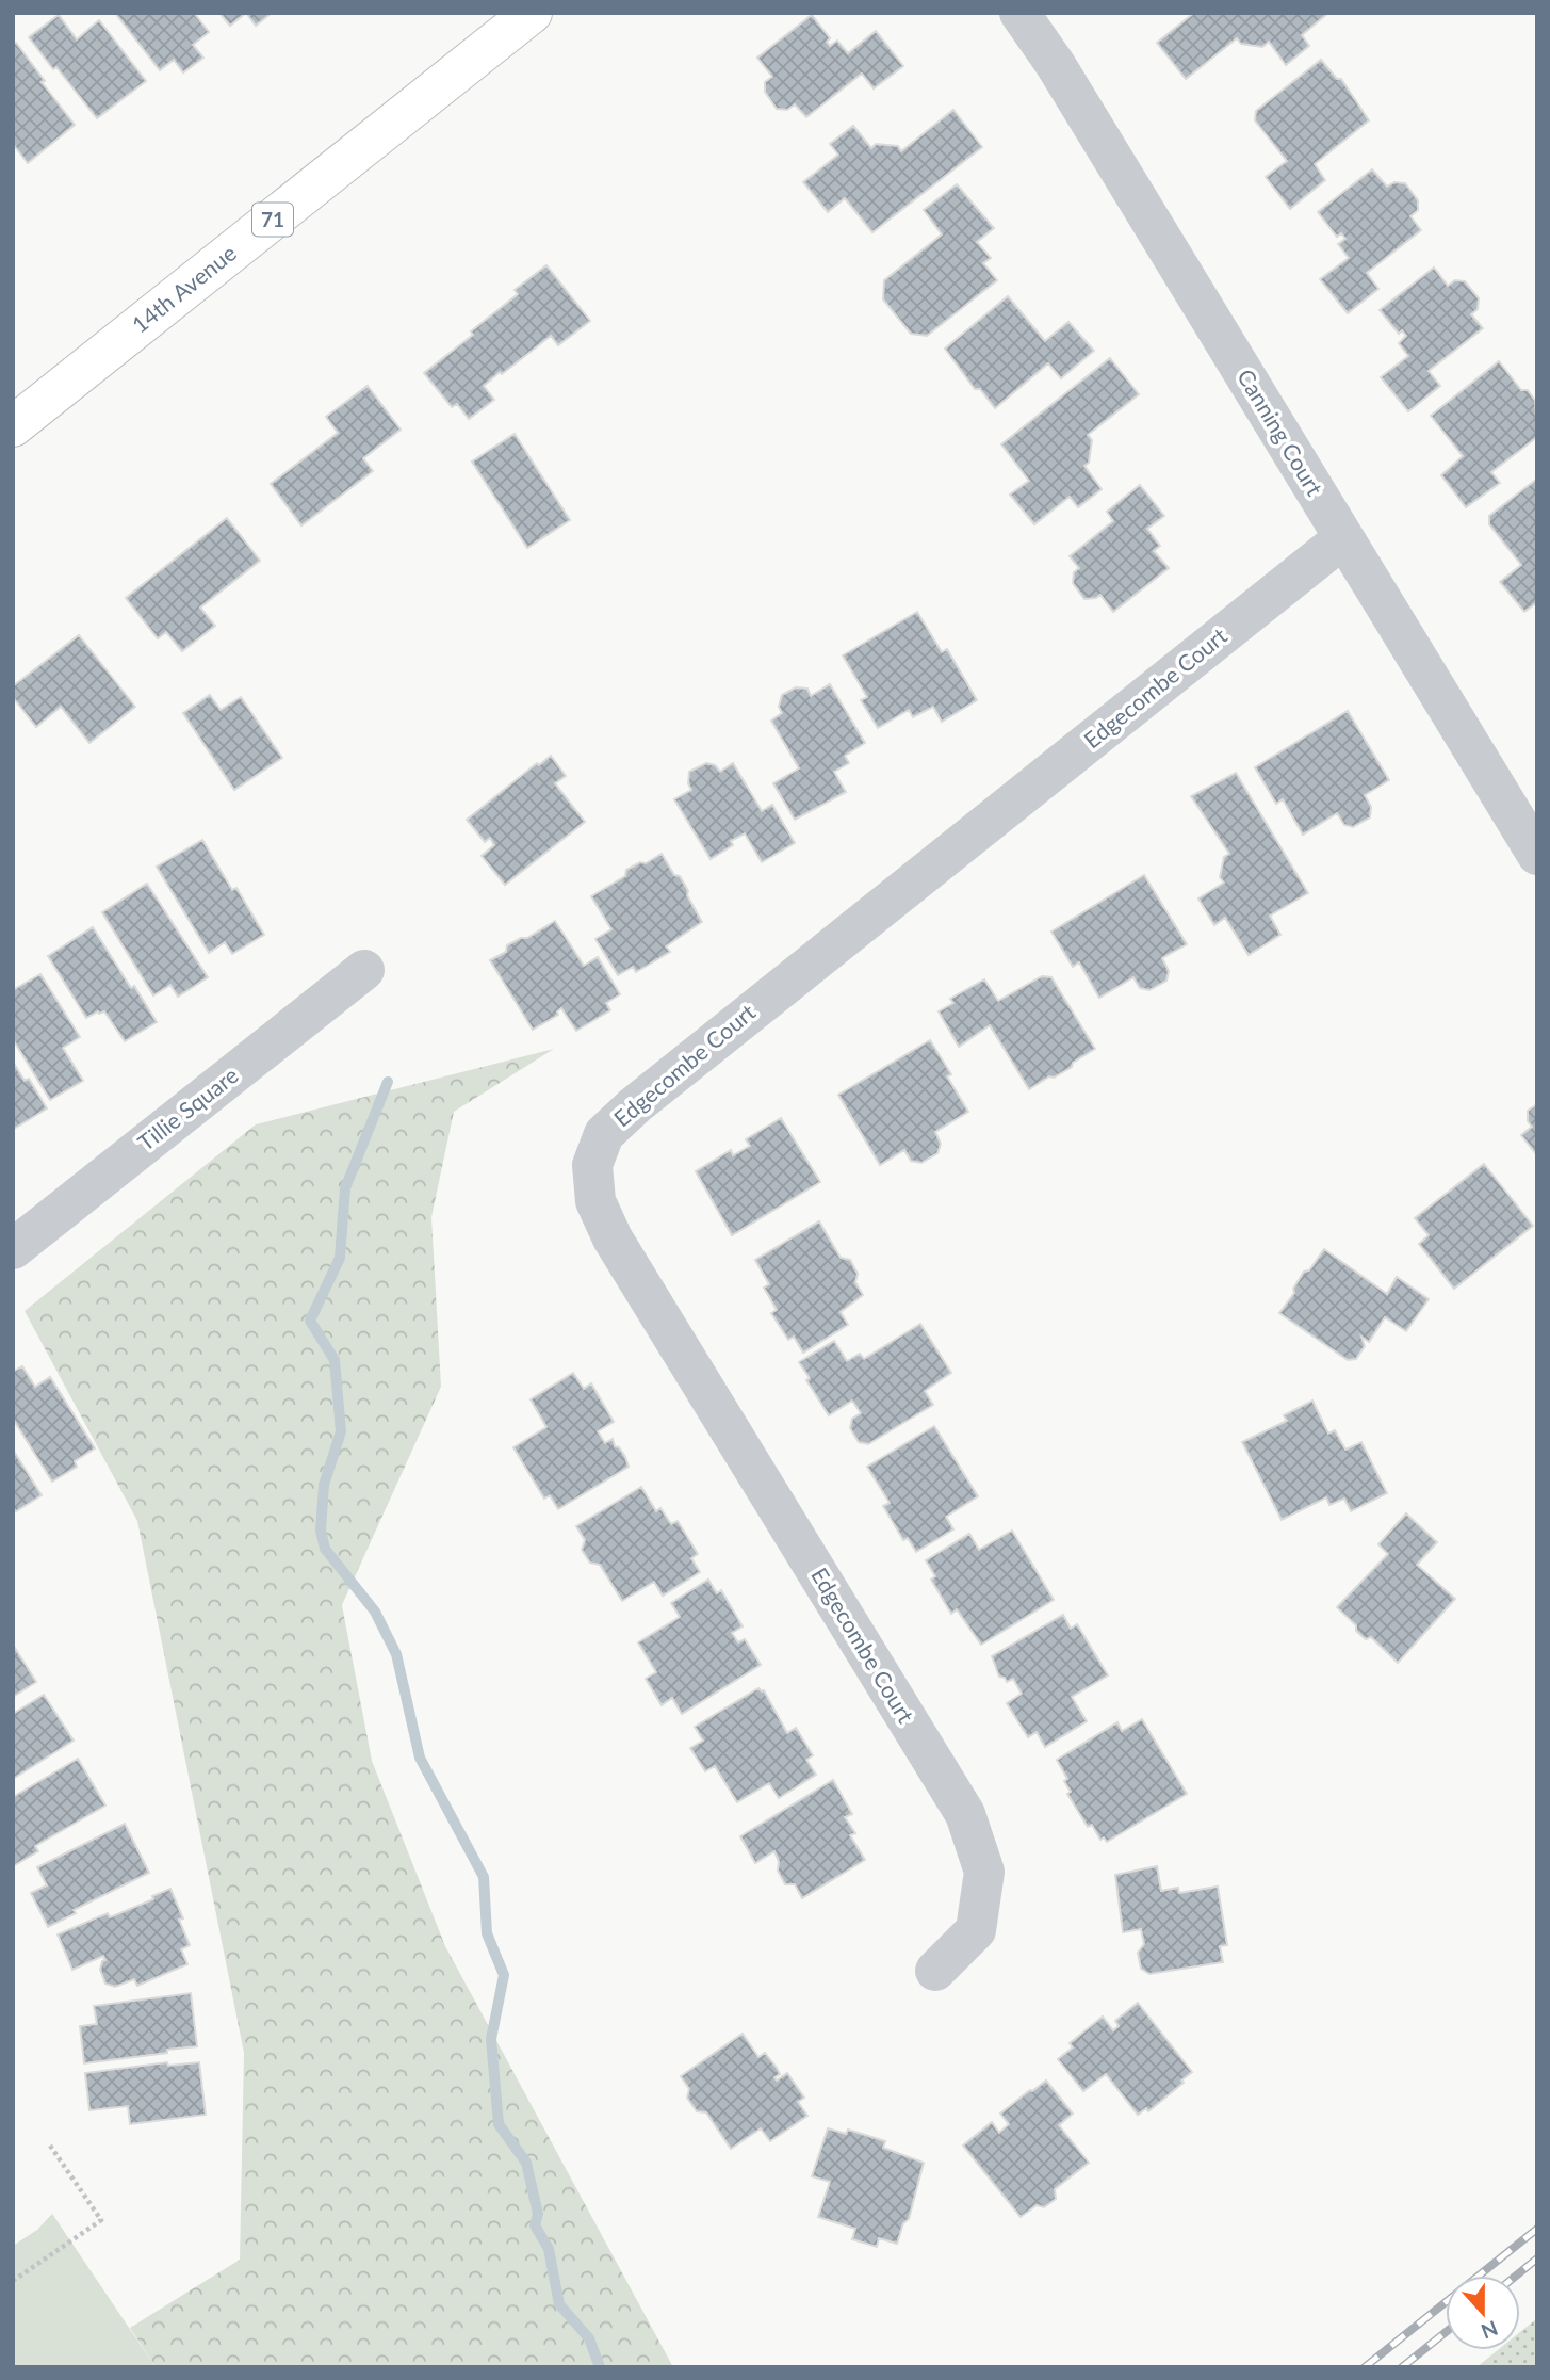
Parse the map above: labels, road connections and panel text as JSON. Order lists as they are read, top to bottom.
{
  "streets": {
    "main road": ["71", "14th Avenue"],
    "street": ["Canning Court", "Edgecombe Court", "Tillie Square"]
  },
  "crossings": [
    ["Canning Court", "Edgecombe Court"]
  ],
  "north": "bottom"
}
